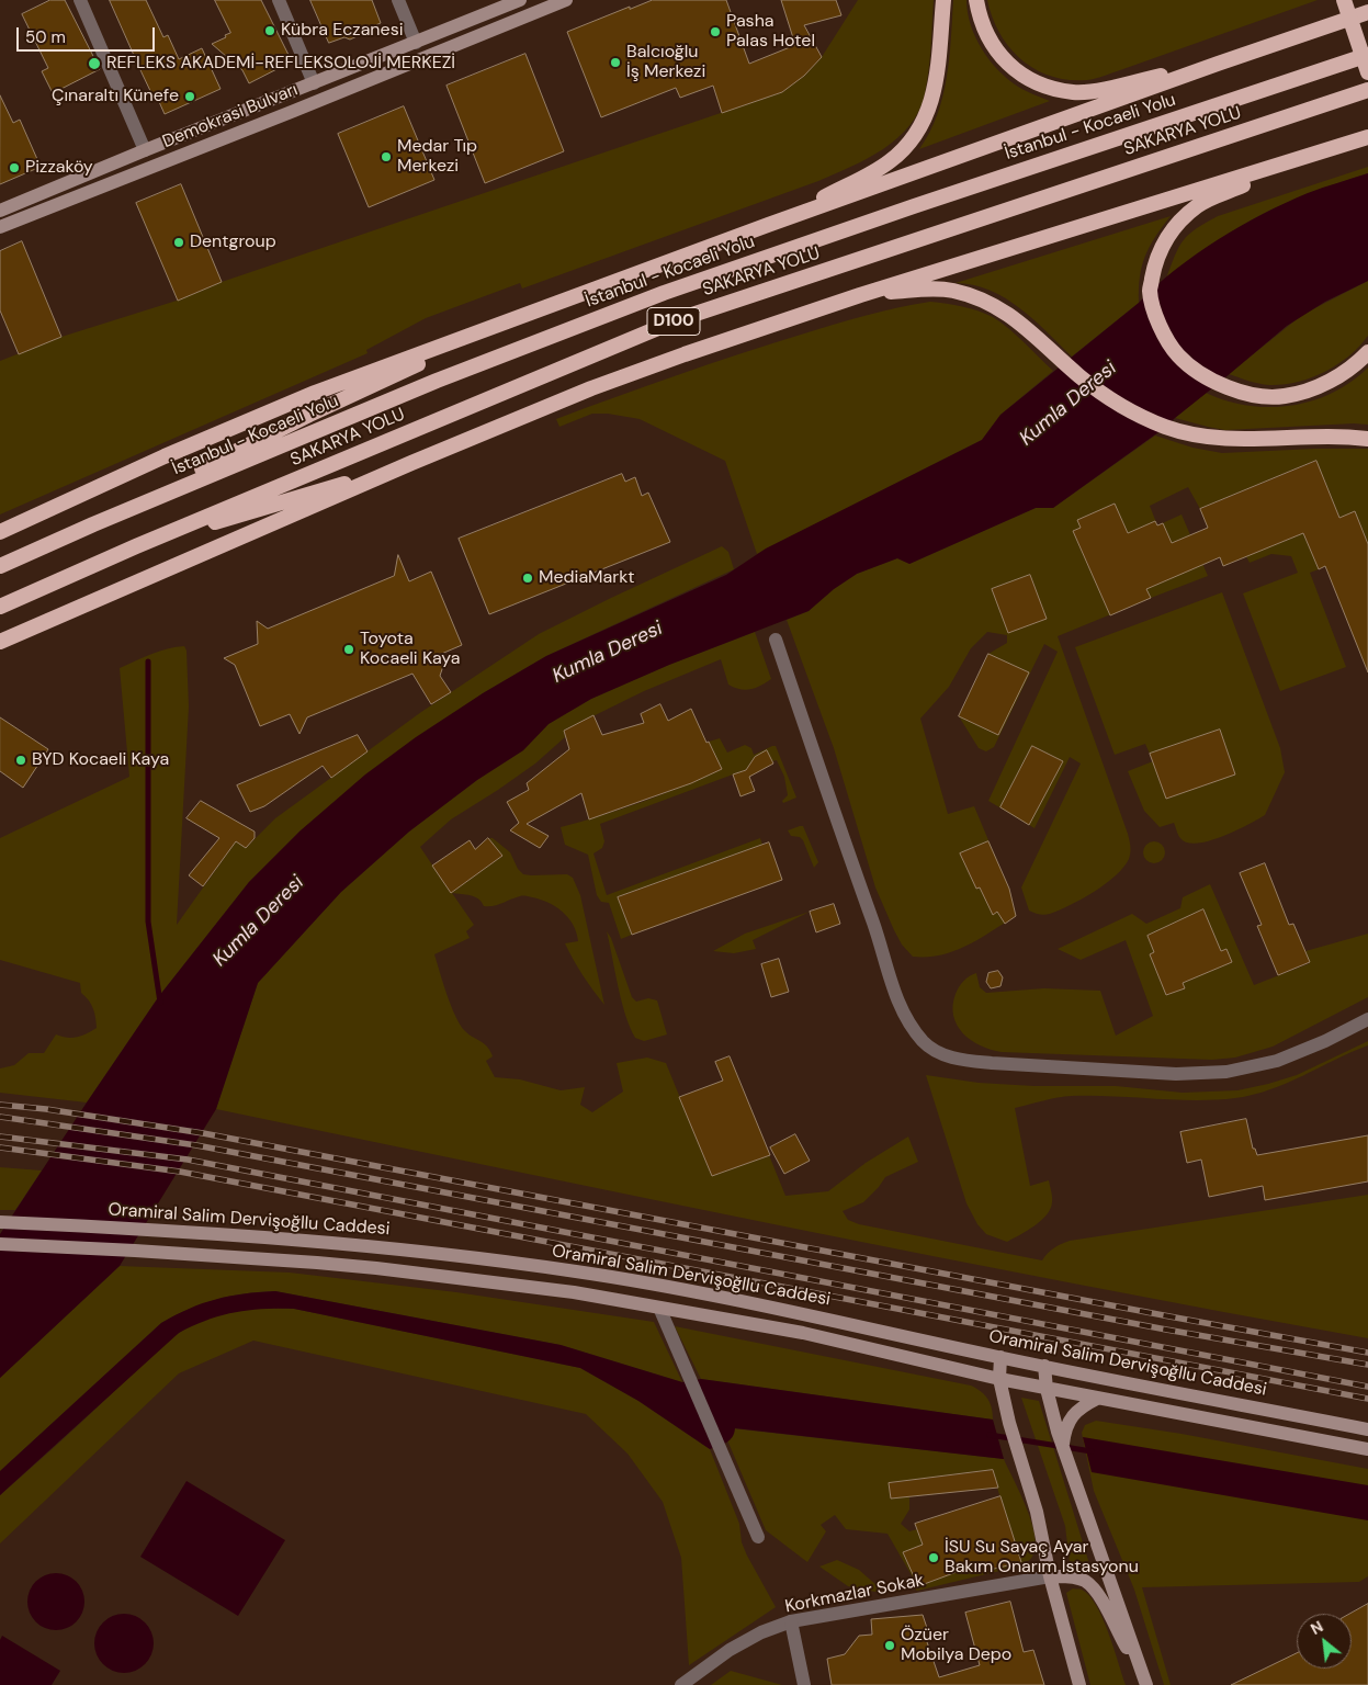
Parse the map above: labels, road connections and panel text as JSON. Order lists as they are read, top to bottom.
{
  "streets": {
    "highway": ["İstanbul - Kocaeli Yolu", "SAKARYA YOLU", "D100"],
    "main road": ["Demokrasi Bulvarı", "Oramiral Salim Dervişoğllu Caddesi"],
    "street": ["Korkmazlar Sokak"]
  },
  "water": ["Kumla Deresi"],
  "places": [
    "Kübra Eczanesi",
    "Pasha Palas Hotel",
    "Balcıoğlu İş Merkezi",
    "REFLEKS AKADEMİ-REFLEKSOLOJİ MERKEZİ",
    "Çınaraltı Künefe",
    "Medar Tıp Merkezi",
    "Pizzaköy",
    "Dentgroup",
    "MediaMarkt",
    "Toyota Kocaeli Kaya",
    "BYD Kocaeli Kaya",
    "İSU Su Sayaç Ayar Bakım Onarım İstasyonu",
    "Özüer Mobilya Depo"
  ],
  "scale_bar": "50 m",
  "north": "top left"
}
